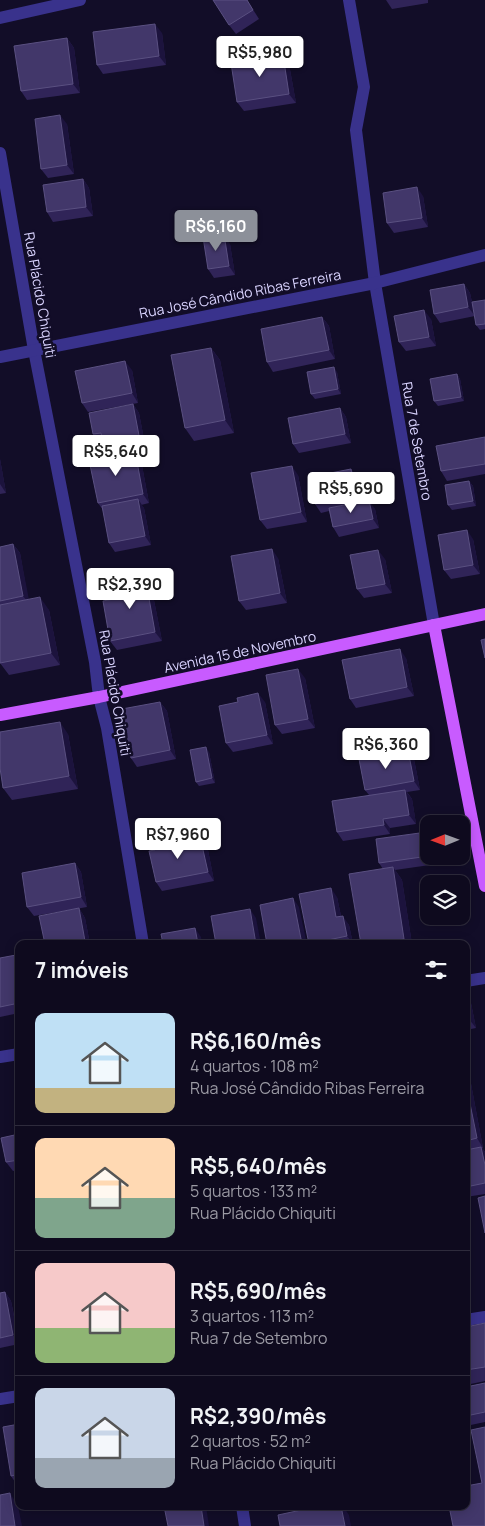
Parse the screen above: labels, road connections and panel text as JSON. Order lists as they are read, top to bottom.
{
  "streets": {
    "main road": ["Rua 7 de Setembro", "Avenida 15 de Novembro"],
    "street": ["Rua José Cândido Ribas Ferreira", "Rua Plácido Chiquiti"]
  },
  "crossings": [
    ["Rua José Cândido Ribas Ferreira", "Rua Plácido Chiquiti"],
    ["Rua José Cândido Ribas Ferreira", "Rua 7 de Setembro"],
    ["Rua Plácido Chiquiti", "Avenida 15 de Novembro"],
    ["Rua 7 de Setembro", "Avenida 15 de Novembro"]
  ],
  "north": "left",
  "page": {
    "price": [
      "R$5,980",
      "R$6,160",
      "R$5,640",
      "R$5,690",
      "R$2,390",
      "R$6,360",
      "R$7,960"
    ],
    "heading": "7 imóveis",
    "list": [
      {
        "name": "R$6,160/mês",
        "note": "4 quartos · 108 m² · Rua José Cândido Ribas Ferreira"
      },
      {
        "name": "R$5,640/mês",
        "note": "5 quartos · 133 m² · Rua Plácido Chiquiti"
      },
      {
        "name": "R$5,690/mês",
        "note": "3 quartos · 113 m² · Rua 7 de Setembro"
      },
      {
        "name": "R$2,390/mês",
        "note": "2 quartos · 52 m² · Rua Plácido Chiquiti"
      }
    ]
  }
}
